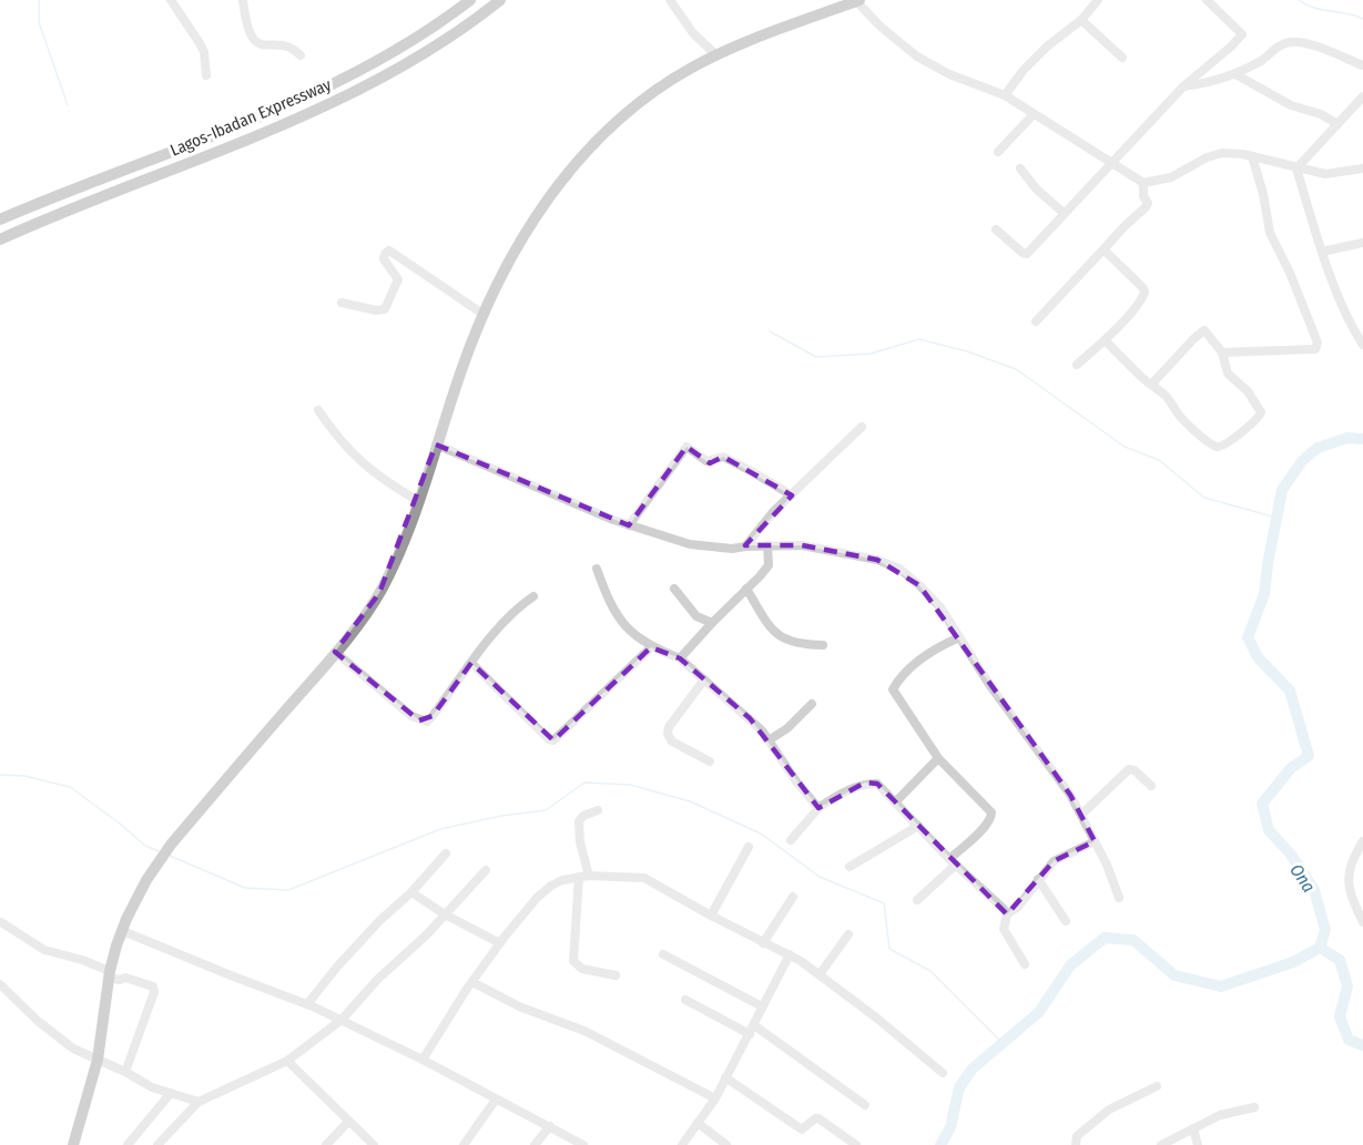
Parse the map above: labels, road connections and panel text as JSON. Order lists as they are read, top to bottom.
{
  "streets": {
    "highway": ["Lagos-Ibadan Expressway"]
  },
  "water": ["Ona"]
}
